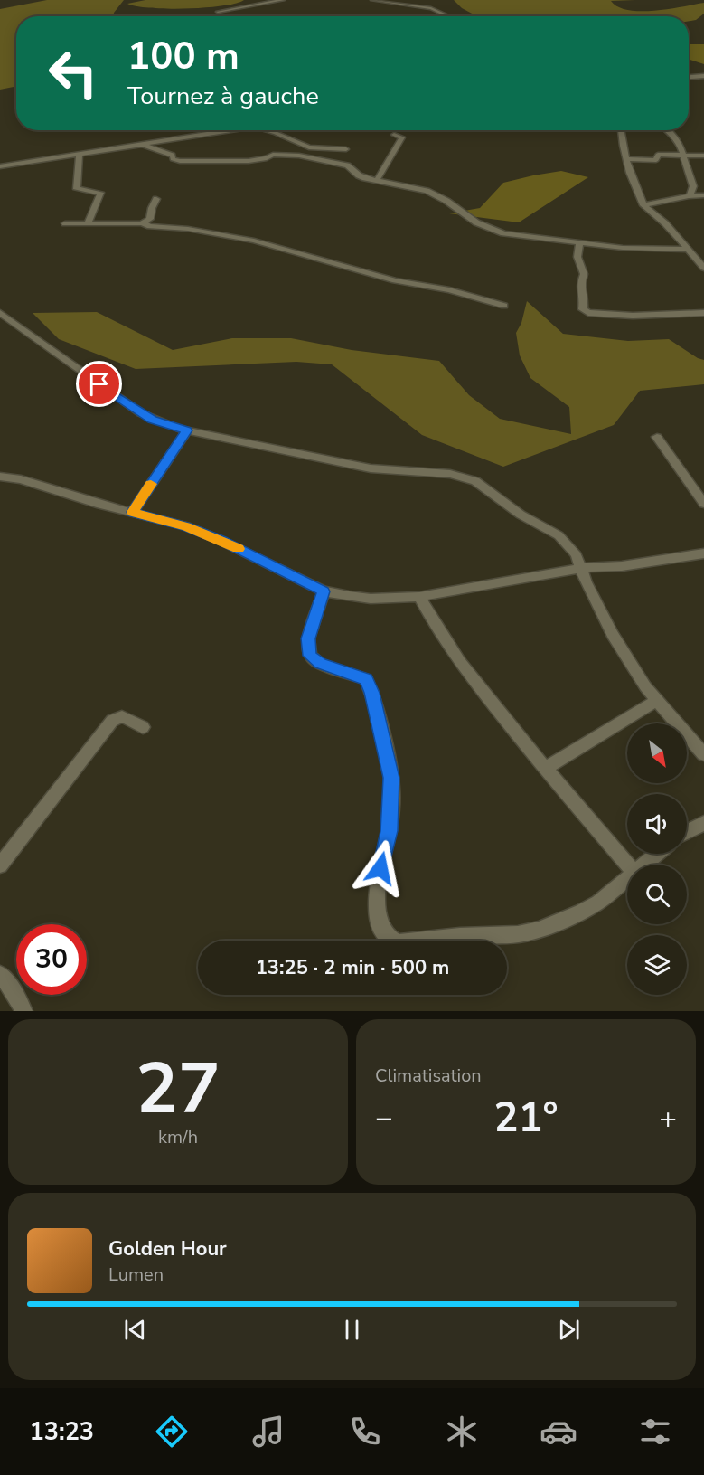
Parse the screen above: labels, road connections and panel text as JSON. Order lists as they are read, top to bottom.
{
  "north": "bottom right",
  "page": {
    "turn": ["100 m", "Tournez à gauche"],
    "limit": "30",
    "trip": "13:25 · 2 min · 500 m",
    "tile": [
      ["27", "km/h"],
      "Climatisation"
    ],
    "heat": ["−", "21°", "+"],
    "song": ["Golden Hour", "Lumen"],
    "tabs": "13:23"
  }
}
